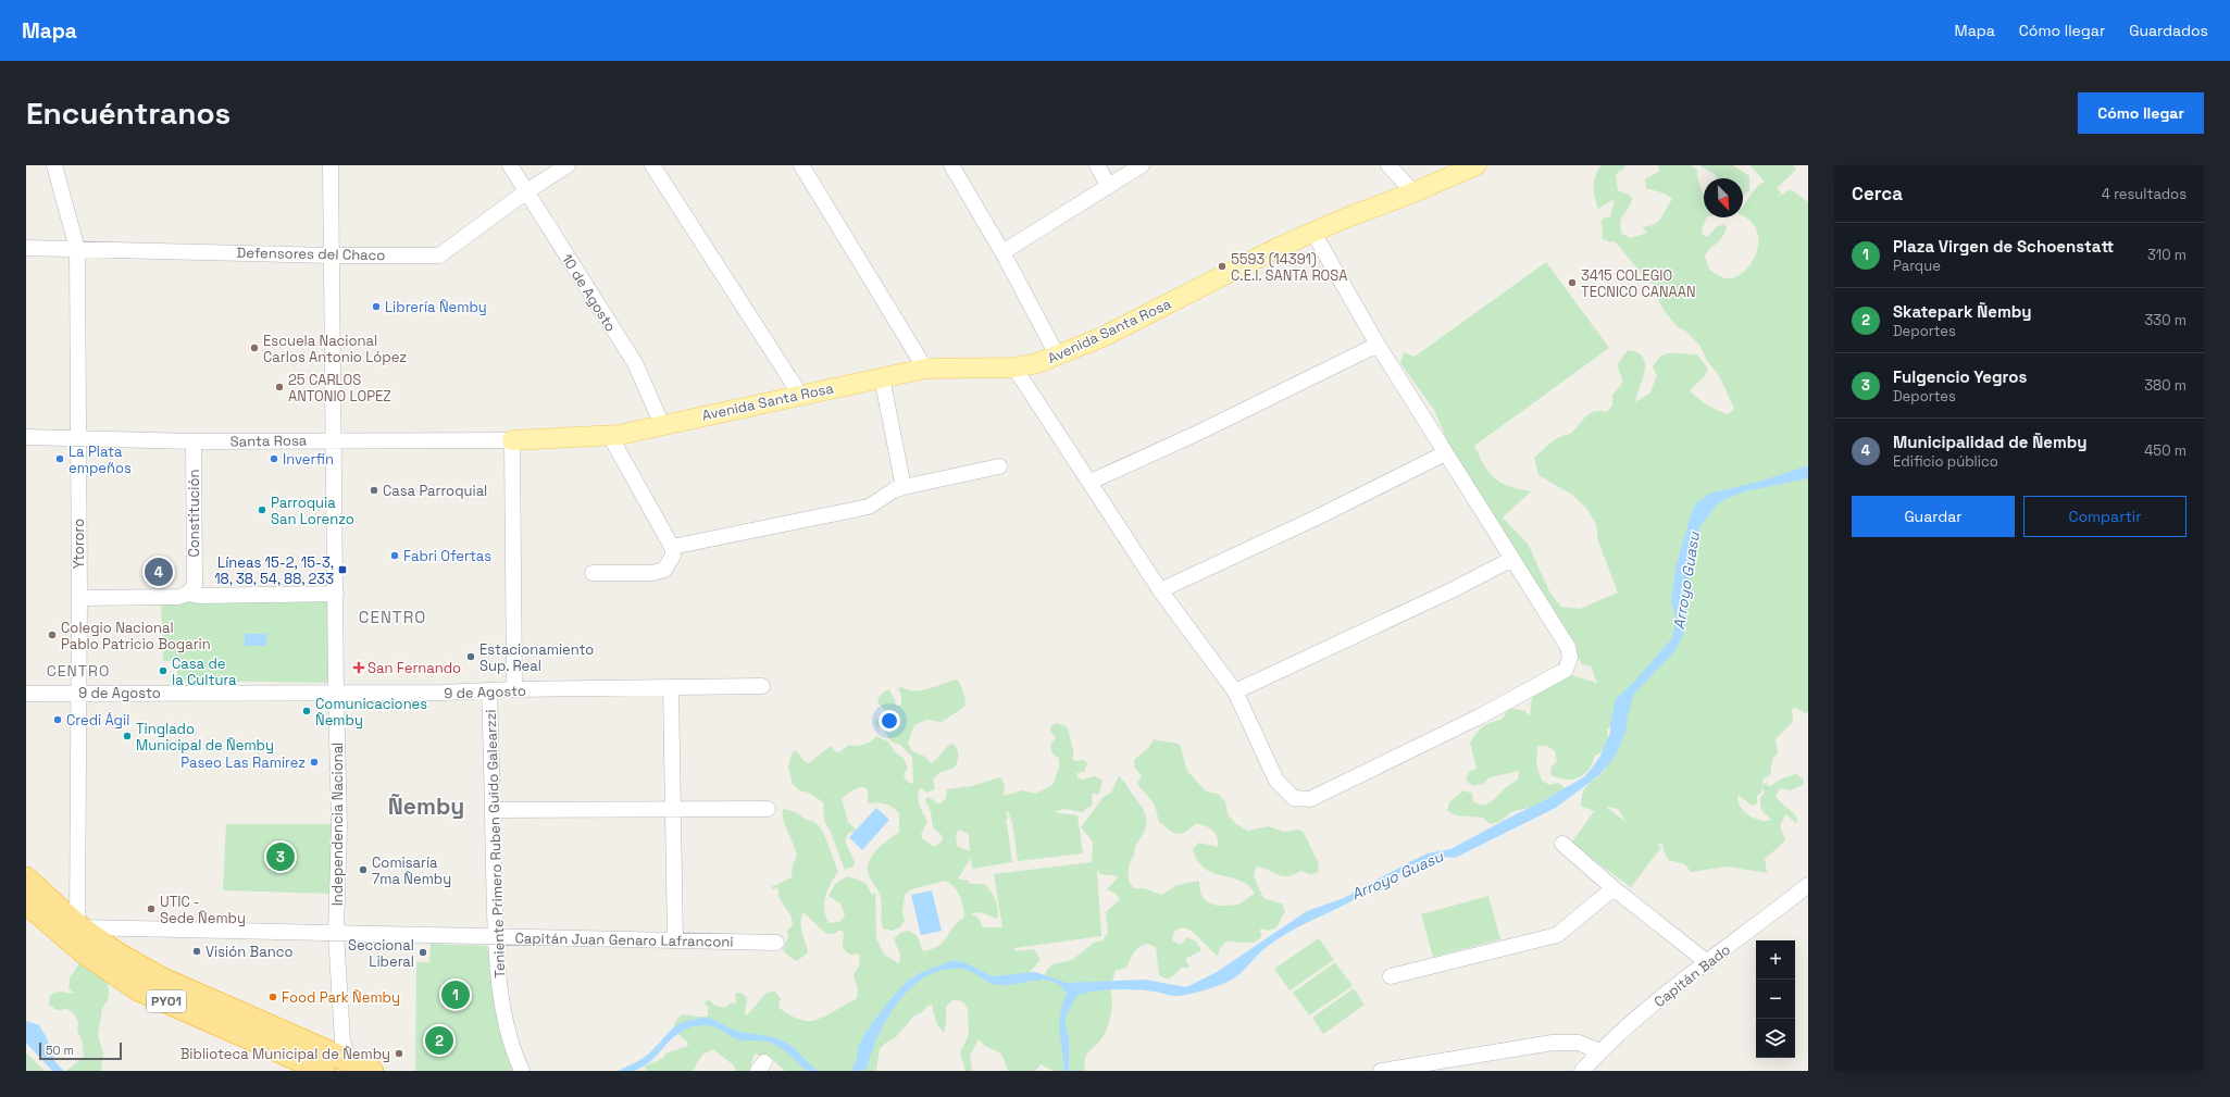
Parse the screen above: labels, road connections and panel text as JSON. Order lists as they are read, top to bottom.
{
  "streets": {
    "highway": ["PY01"],
    "main road": ["Avenida Santa Rosa"],
    "street": [
      "Defensores del Chaco",
      "10 de Agosto",
      "Santa Rosa",
      "Constitución",
      "Ytororo",
      "9 de Agosto",
      "Independencia Nacional",
      "Teniente Primero Ruben Guido Galearzzi",
      "Capitán Juan Genaro Lafranconi",
      "Capitán Bado"
    ]
  },
  "crossings": [
    ["Defensores del Chaco", "10 de Agosto"],
    ["Defensores del Chaco", "Ytororo"],
    ["Defensores del Chaco", "Independencia Nacional"],
    ["10 de Agosto", "Avenida Santa Rosa"],
    ["Avenida Santa Rosa", "Santa Rosa"],
    ["Santa Rosa", "Constitución"],
    ["Santa Rosa", "Ytororo"],
    ["Santa Rosa", "Independencia Nacional"],
    ["Ytororo", "9 de Agosto"],
    ["Ytororo", "Capitán Juan Genaro Lafranconi"],
    ["Ytororo", "PY01"],
    ["9 de Agosto", "Independencia Nacional"],
    ["9 de Agosto", "Teniente Primero Ruben Guido Galearzzi"],
    ["Independencia Nacional", "Capitán Juan Genaro Lafranconi"],
    ["Independencia Nacional", "PY01"],
    ["Teniente Primero Ruben Guido Galearzzi", "Capitán Juan Genaro Lafranconi"],
    ["Capitán Juan Genaro Lafranconi", "PY01"]
  ],
  "districts": ["CENTRO", "CENTRO", "Ñemby"],
  "water": ["Arroyo Guasu"],
  "places": {
    "other": [
      "5593 (14391) C.E.I. SANTA ROSA",
      "3415 COLEGIO TECNICO CANAAN",
      "Librería Ñemby",
      "Escuela Nacional Carlos Antonio López",
      "25 CARLOS ANTONIO LOPEZ",
      "La Plata empeños",
      "Inverfin",
      "Casa Parroquial",
      "Parroquia San Lorenzo",
      "Fabri Ofertas",
      "Colegio Nacional Pablo Patricio Bogarin",
      "Estacionamiento Sup. Real",
      "Casa de la Cultura",
      "Comunicaciones Ñemby",
      "Credi Ágil",
      "Tinglado Municipal de Ñemby",
      "Paseo Las Ramirez",
      "Comisaría 7ma Ñemby",
      "UTIC - Sede Ñemby",
      "Visión Banco",
      "Seccional Liberal",
      "Food Park Ñemby",
      "Biblioteca Municipal de Ñemby"
    ],
    "transit": ["Líneas 15-2, 15-3, 18, 38, 54, 88, 233"],
    "health": ["San Fernando"]
  },
  "scale_bar": "50 m",
  "north": "bottom right",
  "page": {
    "header": "Mapa",
    "nav": ["Mapa", "Cómo llegar", "Guardados"],
    "buttons": [
      "Cómo llegar",
      ["Guardar", "Compartir"]
    ],
    "title": "Encuéntranos",
    "heading": ["Cerca", "4 resultados"],
    "list": [
      {
        "mark": "1",
        "name": "Plaza Virgen de Schoenstatt",
        "note": "Parque",
        "value": "310 m"
      },
      {
        "mark": "2",
        "name": "Skatepark Ñemby",
        "note": "Deportes",
        "value": "330 m"
      },
      {
        "mark": "3",
        "name": "Fulgencio Yegros",
        "note": "Deportes",
        "value": "380 m"
      },
      {
        "mark": "4",
        "name": "Municipalidad de Ñemby",
        "note": "Edificio público",
        "value": "450 m"
      }
    ],
    "pins": [
      "4",
      "3",
      "1",
      "2"
    ],
    "map_buttons": ["+", "−"],
    "scale": "50 m"
  }
}
